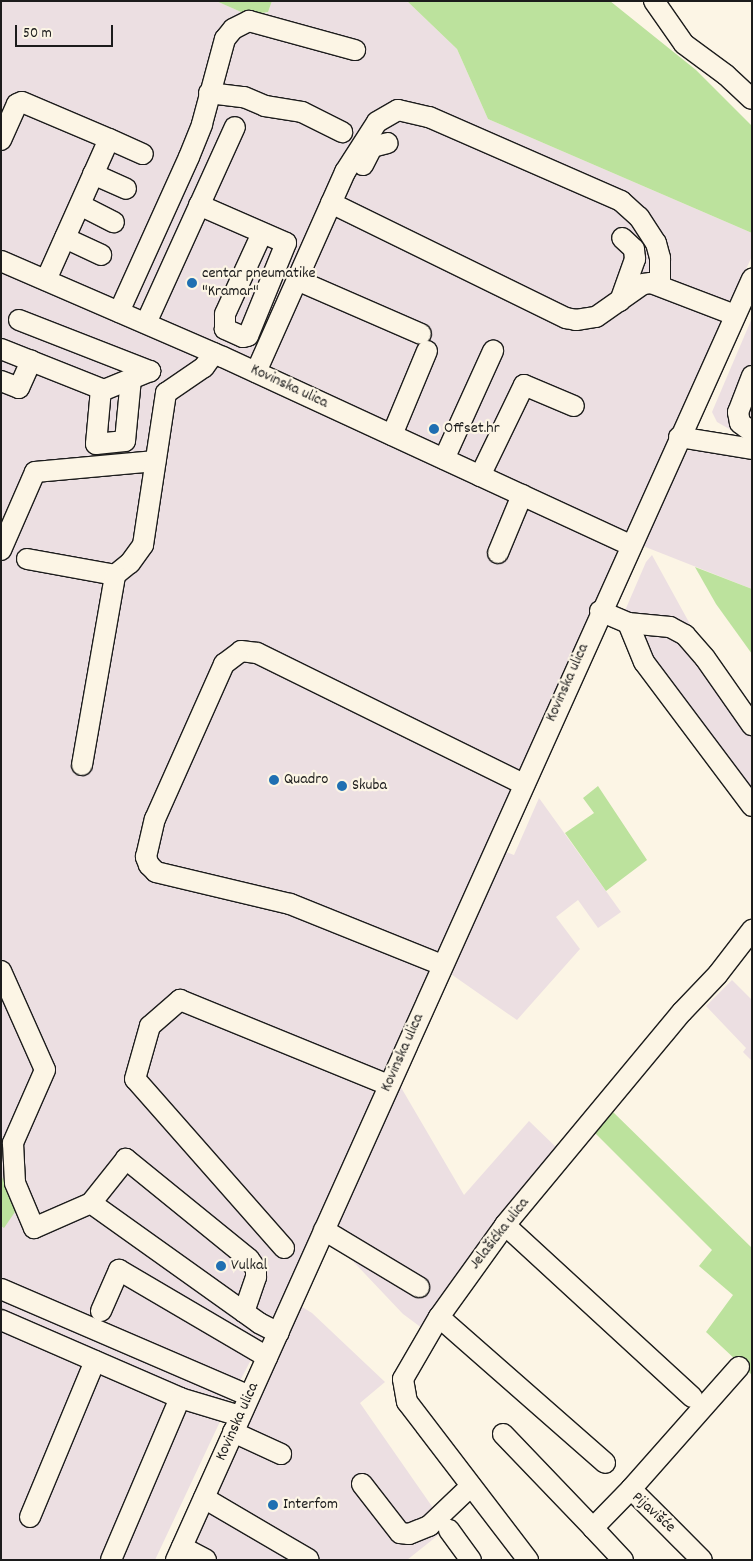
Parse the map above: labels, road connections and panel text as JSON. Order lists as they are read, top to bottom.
{
  "streets": {
    "street": ["Kovinska ulica", "Jelašićka ulica", "Pijavišće"]
  },
  "places": [
    "centar pneumatike \"Kramar\"",
    "Offset.hr",
    "Quadro",
    "Skuba",
    "Vulkal",
    "Interfom"
  ],
  "scale_bar": "50 m"
}
